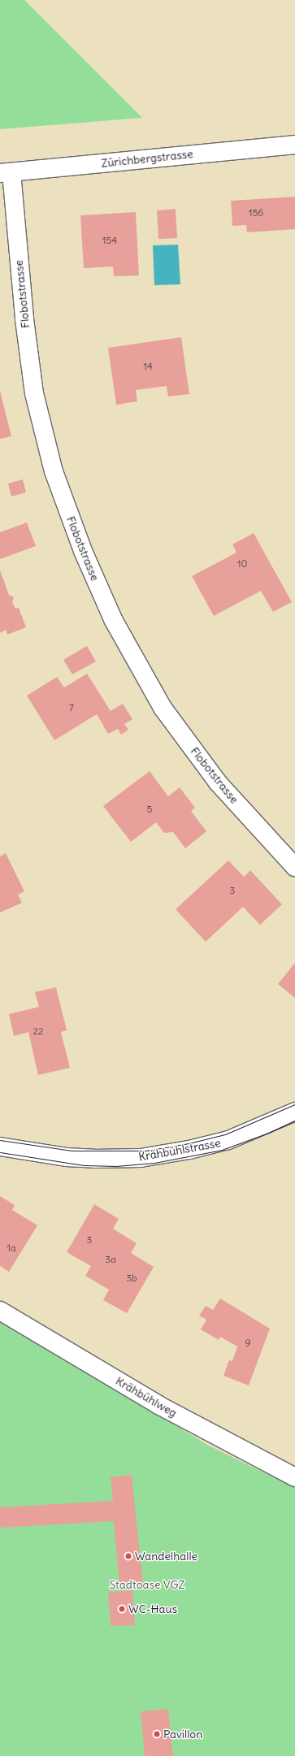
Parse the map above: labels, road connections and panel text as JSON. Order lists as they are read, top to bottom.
{
  "streets": {
    "street": [
      "Zürichbergstrasse",
      "Flobotstrasse",
      "Krähbühlstrasse",
      "Krähbühlweg"
    ]
  },
  "crossings": [
    ["Zürichbergstrasse", "Flobotstrasse"]
  ],
  "parks": ["Stadtoase VGZ"],
  "places": ["Wandelhalle", "WC-Haus", "Pavillon"],
  "house_numbers": [
    "156",
    "154",
    "14",
    "10",
    "7",
    "5",
    "3",
    "22",
    "3",
    "1a",
    "3a",
    "3b",
    "9"
  ]
}
